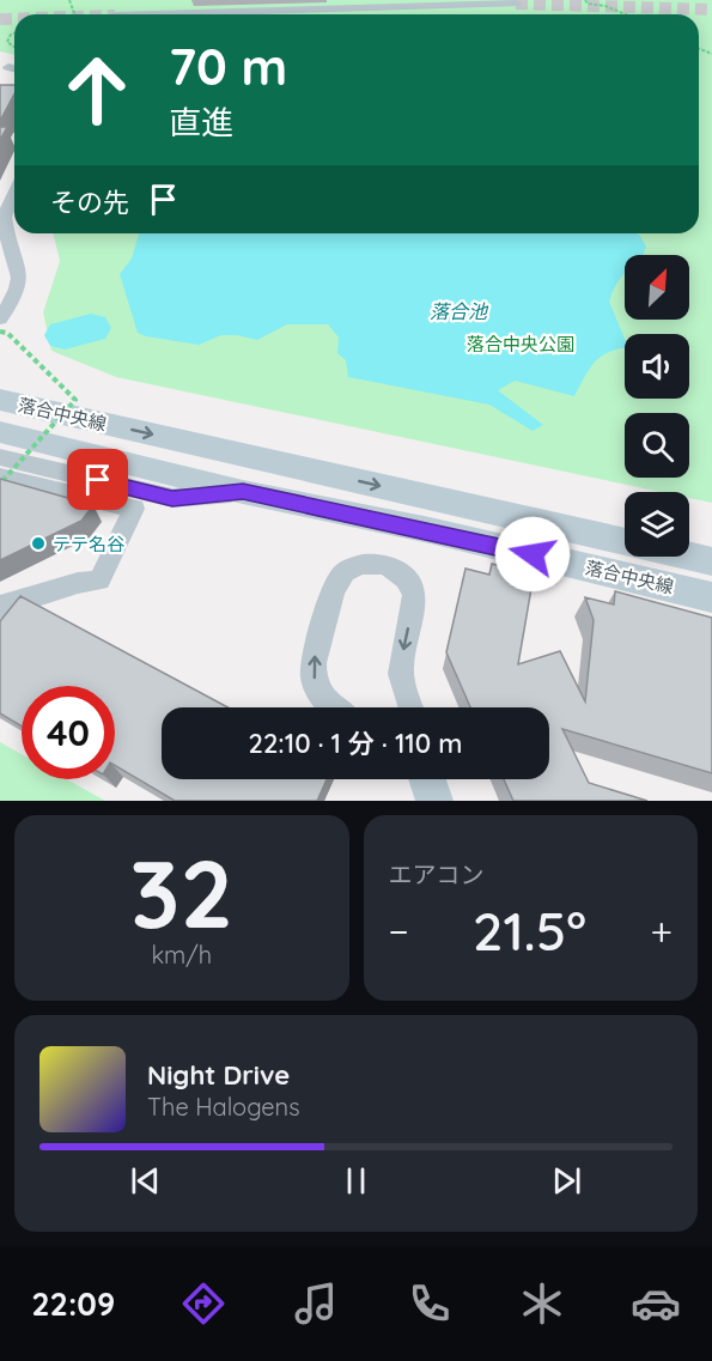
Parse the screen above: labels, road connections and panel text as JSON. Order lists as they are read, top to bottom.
{
  "streets": {
    "street": ["落合中央線"]
  },
  "water": ["落合池"],
  "parks": ["落合中央公園"],
  "places": ["テテ名谷"],
  "north": "top right",
  "page": {
    "turn": ["70 m", "直進"],
    "then": "その先",
    "limit": "40",
    "trip": "22:10 · 1 分 · 110 m",
    "tile": [
      ["32", "km/h"],
      "エアコン"
    ],
    "heat": ["−", "21.5°", "+"],
    "song": ["Night Drive", "The Halogens"],
    "tabs": "22:09"
  }
}
